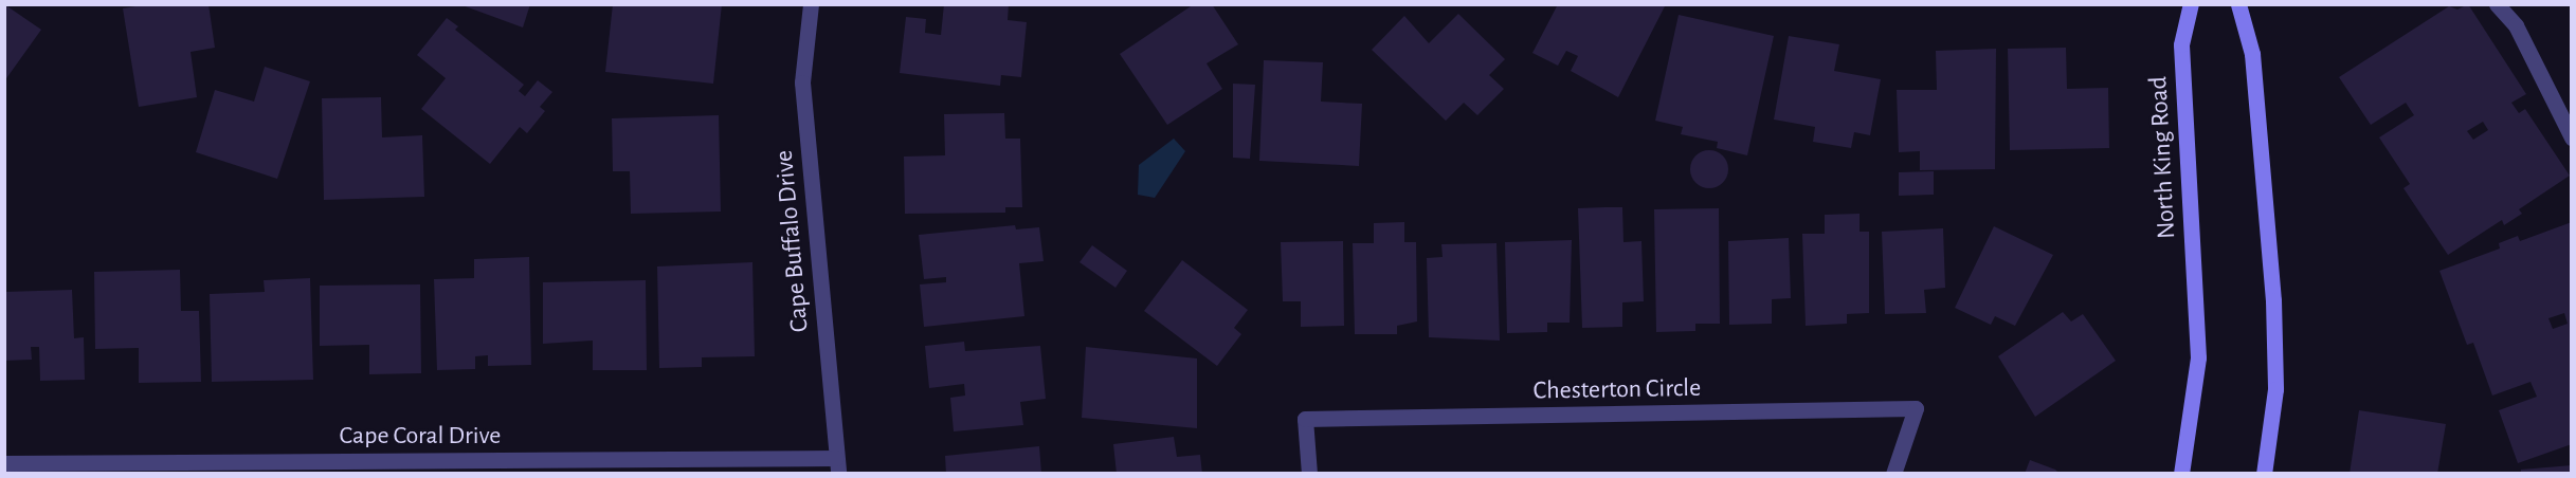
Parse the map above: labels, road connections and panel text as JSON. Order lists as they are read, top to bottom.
{
  "streets": {
    "main road": ["North King Road"],
    "street": ["Cape Buffalo Drive", "Chesterton Circle", "Cape Coral Drive"]
  },
  "crossings": [
    ["Cape Buffalo Drive", "Cape Coral Drive"]
  ]
}
